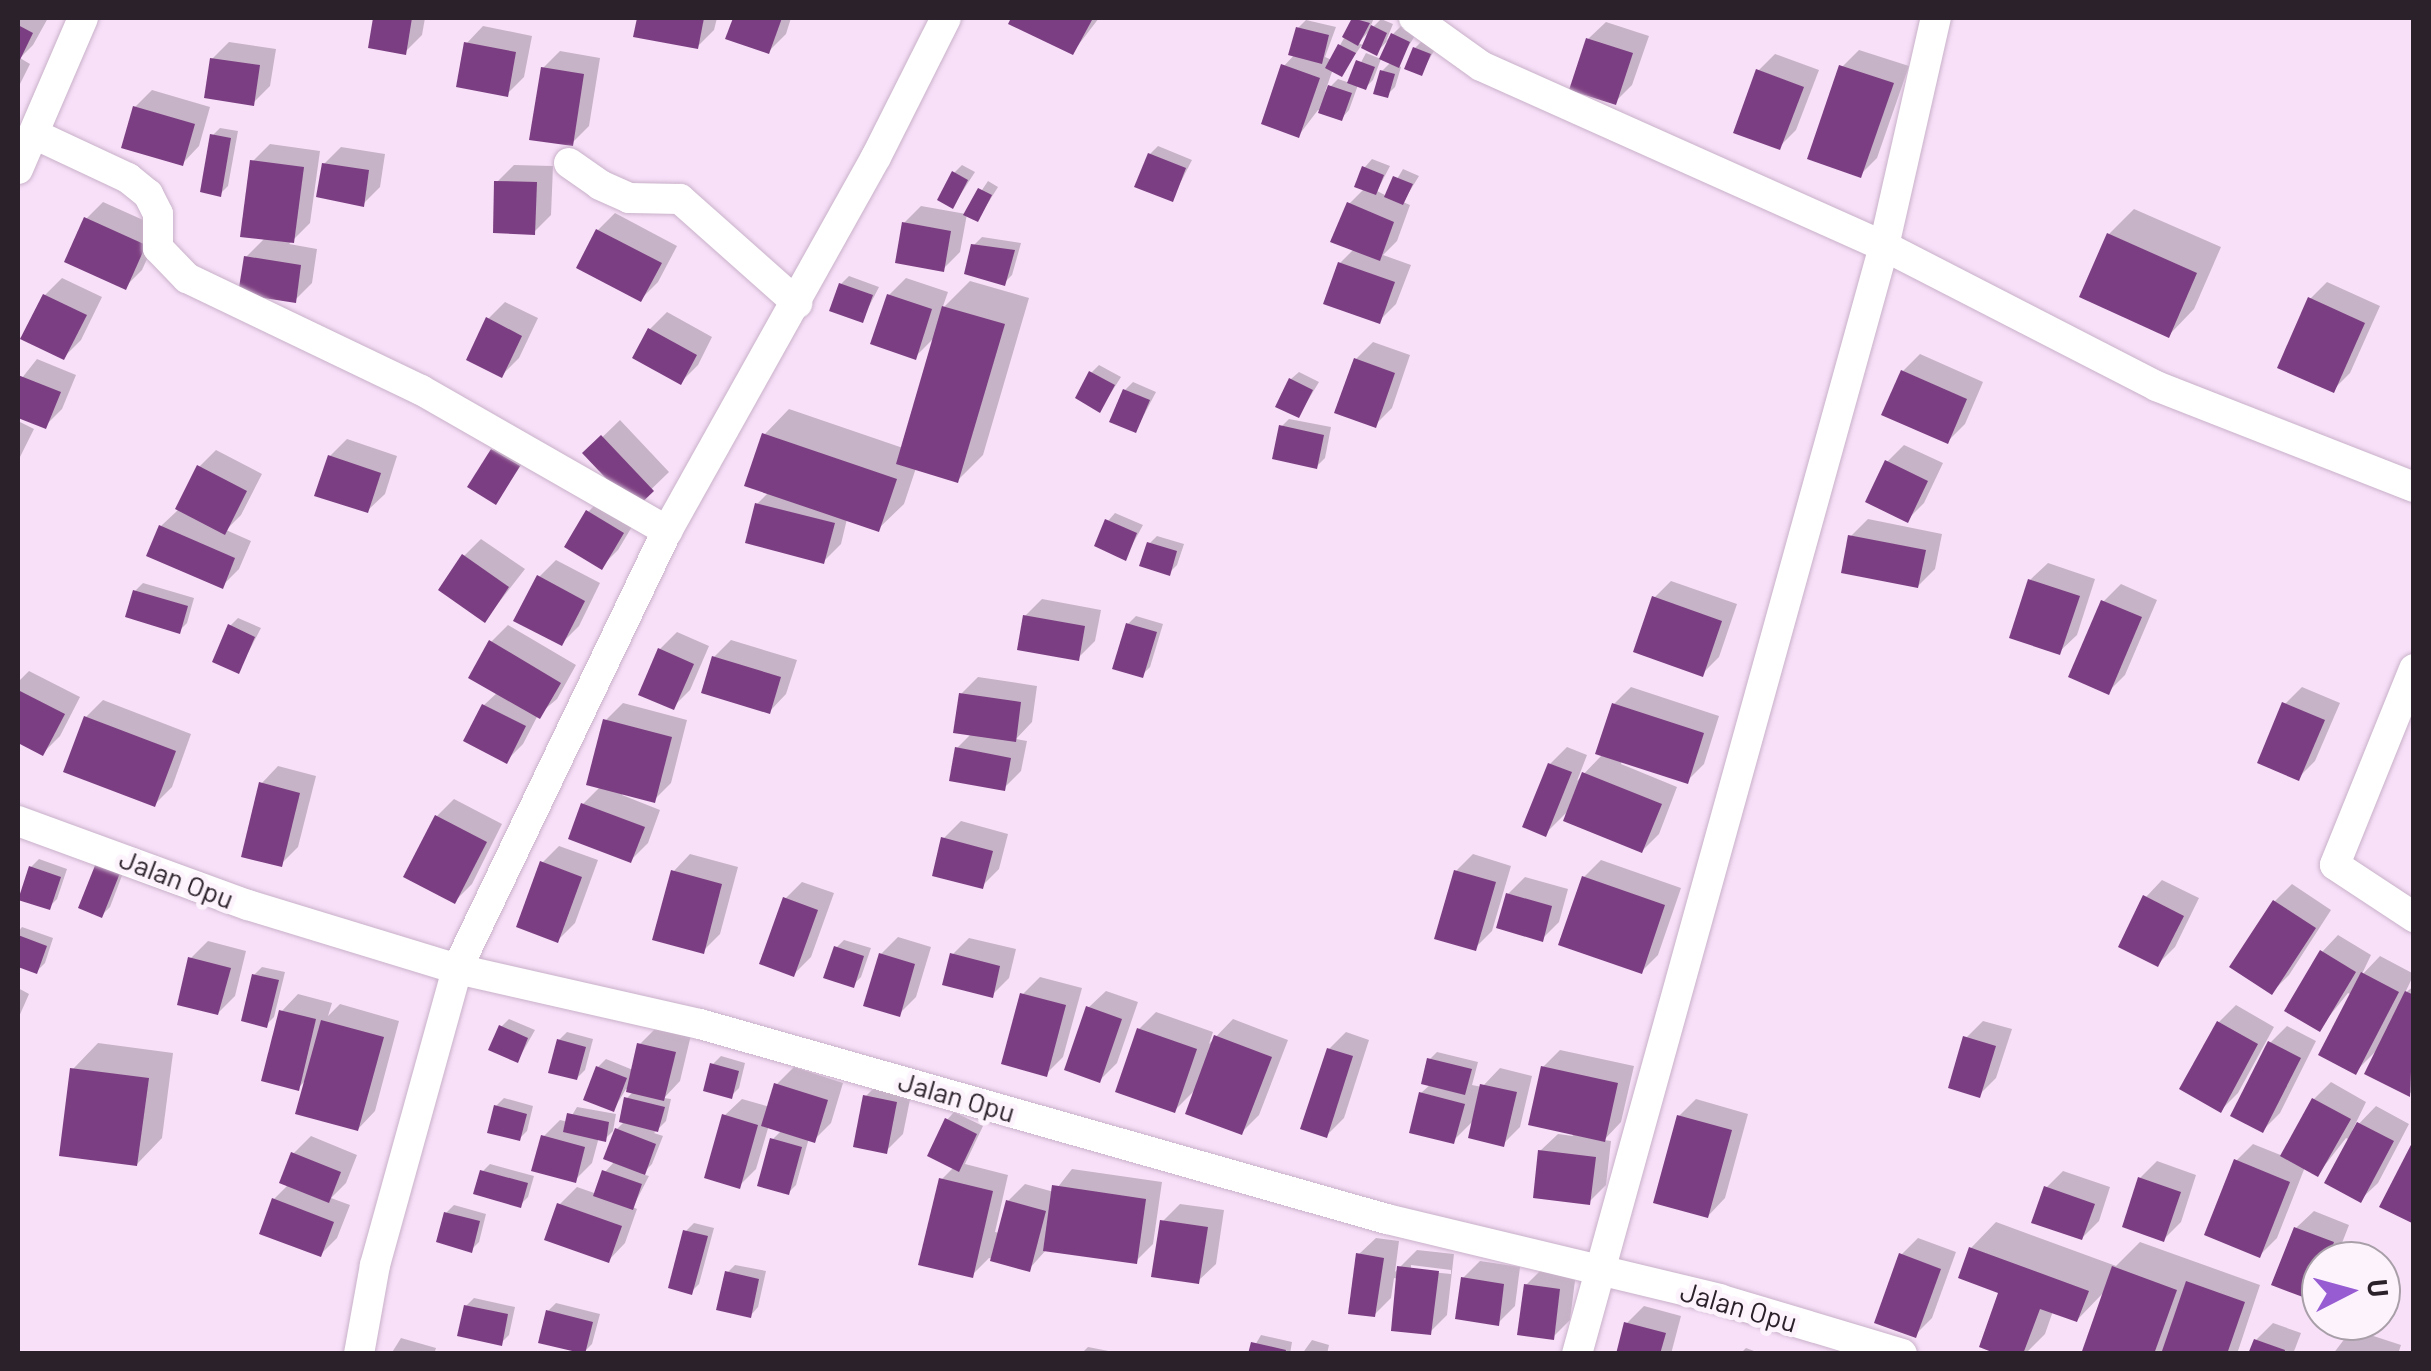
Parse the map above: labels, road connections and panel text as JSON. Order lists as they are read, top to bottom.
{
  "streets": {
    "street": ["Jalan Opu"]
  },
  "north": "right"
}
